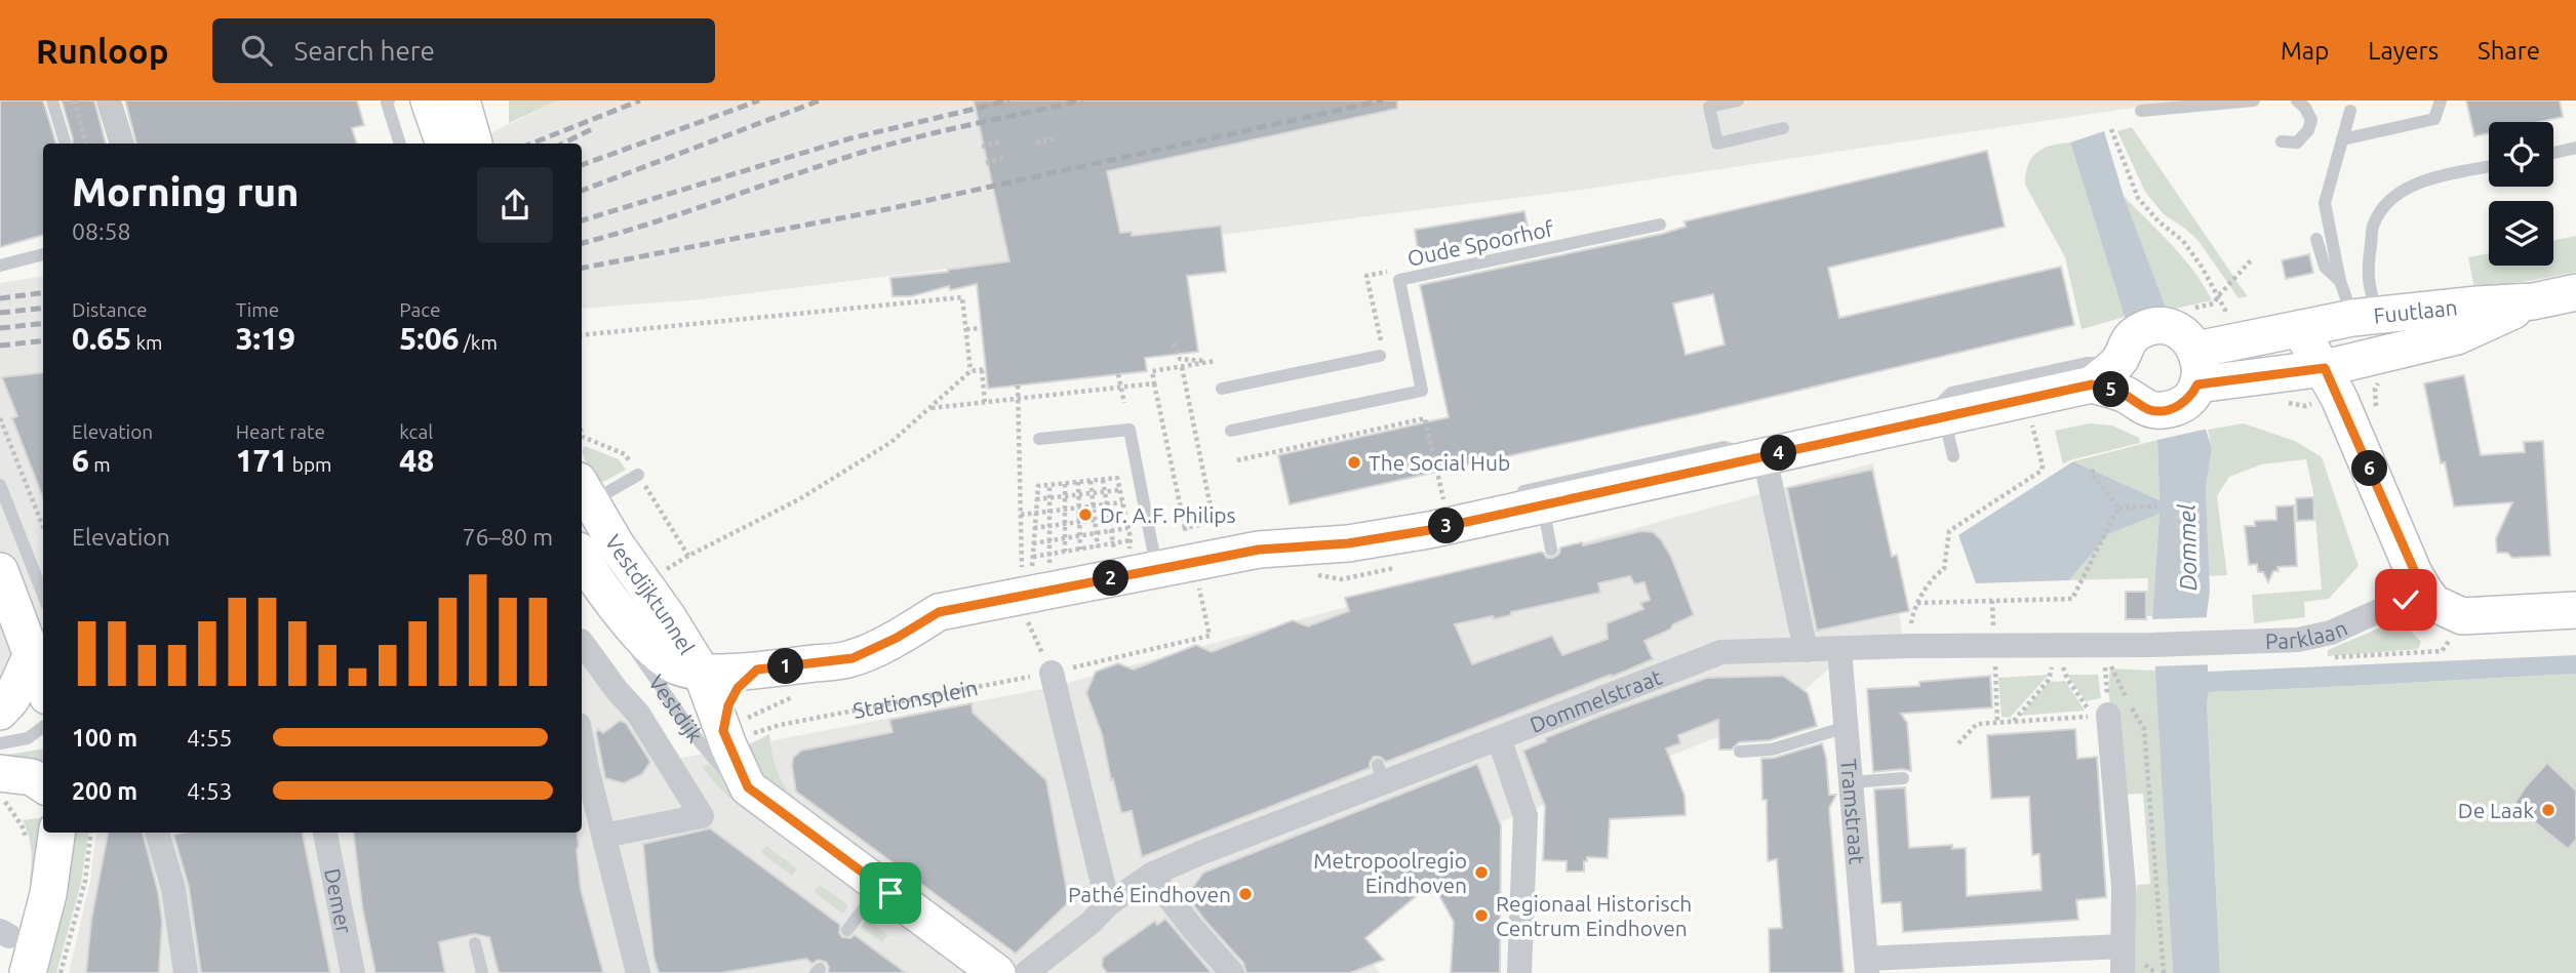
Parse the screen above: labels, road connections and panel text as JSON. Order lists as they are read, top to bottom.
{
  "streets": {
    "street": [
      "Fuutlaan",
      "Vestdijktunnel",
      "Parklaan",
      "Dommelstraat",
      "Vestdijk",
      "Tramstraat",
      "Demer"
    ],
    "lane": ["Oude Spoorhof"],
    "path": ["Stationsplein"]
  },
  "crossings": [
    ["Vestdijktunnel", "Vestdijk"],
    ["Parklaan", "Dommelstraat"],
    ["Dommelstraat", "Tramstraat"]
  ],
  "water": ["Dommel"],
  "places": [
    "The Social Hub",
    "Dr. A.F. Philips",
    "De Laak",
    "Metropoolregio Eindhoven",
    "Pathé Eindhoven",
    "Regionaal Historisch Centrum Eindhoven"
  ],
  "page": {
    "header": "Runloop",
    "search": "Search here",
    "nav": ["Map", "Layers", "Share"],
    "heading": ["Morning run", "08:58"],
    "stats": [
      ["Distance", "0.65 km"],
      ["Time", "3:19"],
      ["Pace", "5:06 /km"],
      ["Elevation", "6 m"],
      ["Heart rate", "171 bpm"],
      ["kcal", "48"]
    ],
    "pins": [
      "5",
      "4",
      "6",
      "3",
      "2",
      "1"
    ],
    "chart": ["Elevation", "76–80 m"],
    "list": [
      {
        "name": "100 m",
        "note": "4:55"
      },
      {
        "name": "200 m",
        "note": "4:53"
      }
    ]
  }
}
